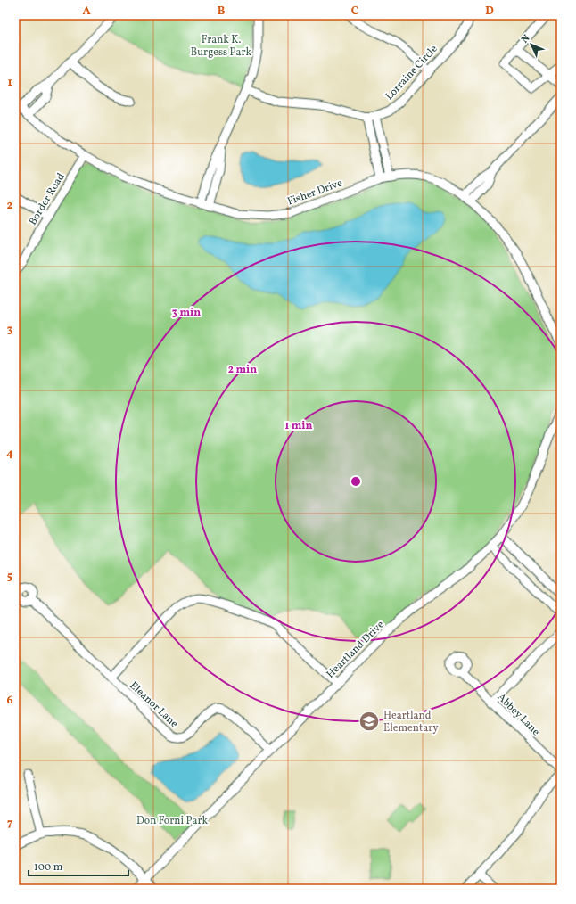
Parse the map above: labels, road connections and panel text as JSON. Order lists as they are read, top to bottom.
{
  "streets": {
    "street": [
      "Lorraine Circle",
      "Fisher Drive",
      "Border Road",
      "Heartland Drive",
      "Eleanor Lane",
      "Abbey Lane"
    ]
  },
  "crossings": [
    ["Fisher Drive", "Border Road"],
    ["Heartland Drive", "Eleanor Lane"]
  ],
  "parks": ["Frank K. Burgess Park", "Don Forni Park"],
  "places": {
    "school or university": ["Heartland Elementary"]
  },
  "scale_bar": "100 m",
  "north": "top left",
  "grid": {
    "columns": [
      "A",
      "B",
      "C",
      "D"
    ],
    "rows": [
      "1",
      "2",
      "3",
      "4",
      "5",
      "6",
      "7"
    ]
  },
  "rings": ["3 min", "2 min", "1 min"]
}
